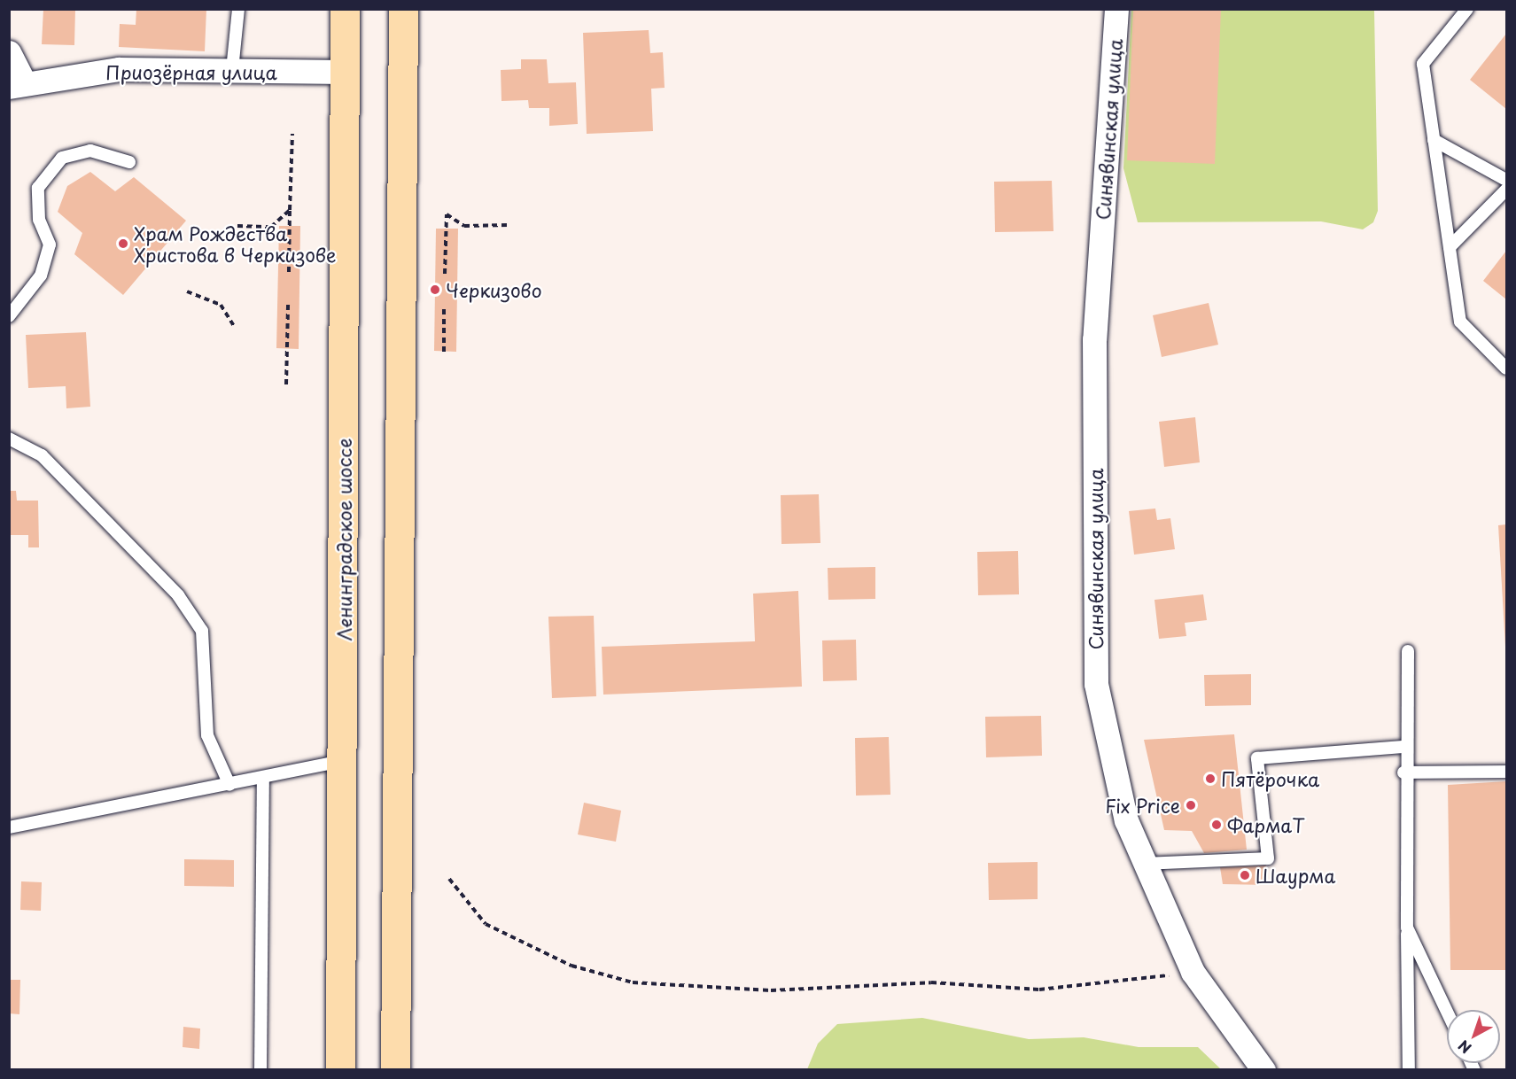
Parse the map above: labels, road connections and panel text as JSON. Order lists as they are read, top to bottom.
{
  "streets": {
    "highway": ["Ленинградское шоссе"],
    "street": ["Приозёрная улица", "Синявинская улица"]
  },
  "crossings": [
    ["Приозёрная улица", "Ленинградское шоссе"]
  ],
  "places": [
    "Храм Рождества Христова в Черкизове",
    "Черкизово",
    "Пятёрочка",
    "Fix Price",
    "ФармаТ",
    "Шаурма"
  ],
  "north": "bottom left"
}
